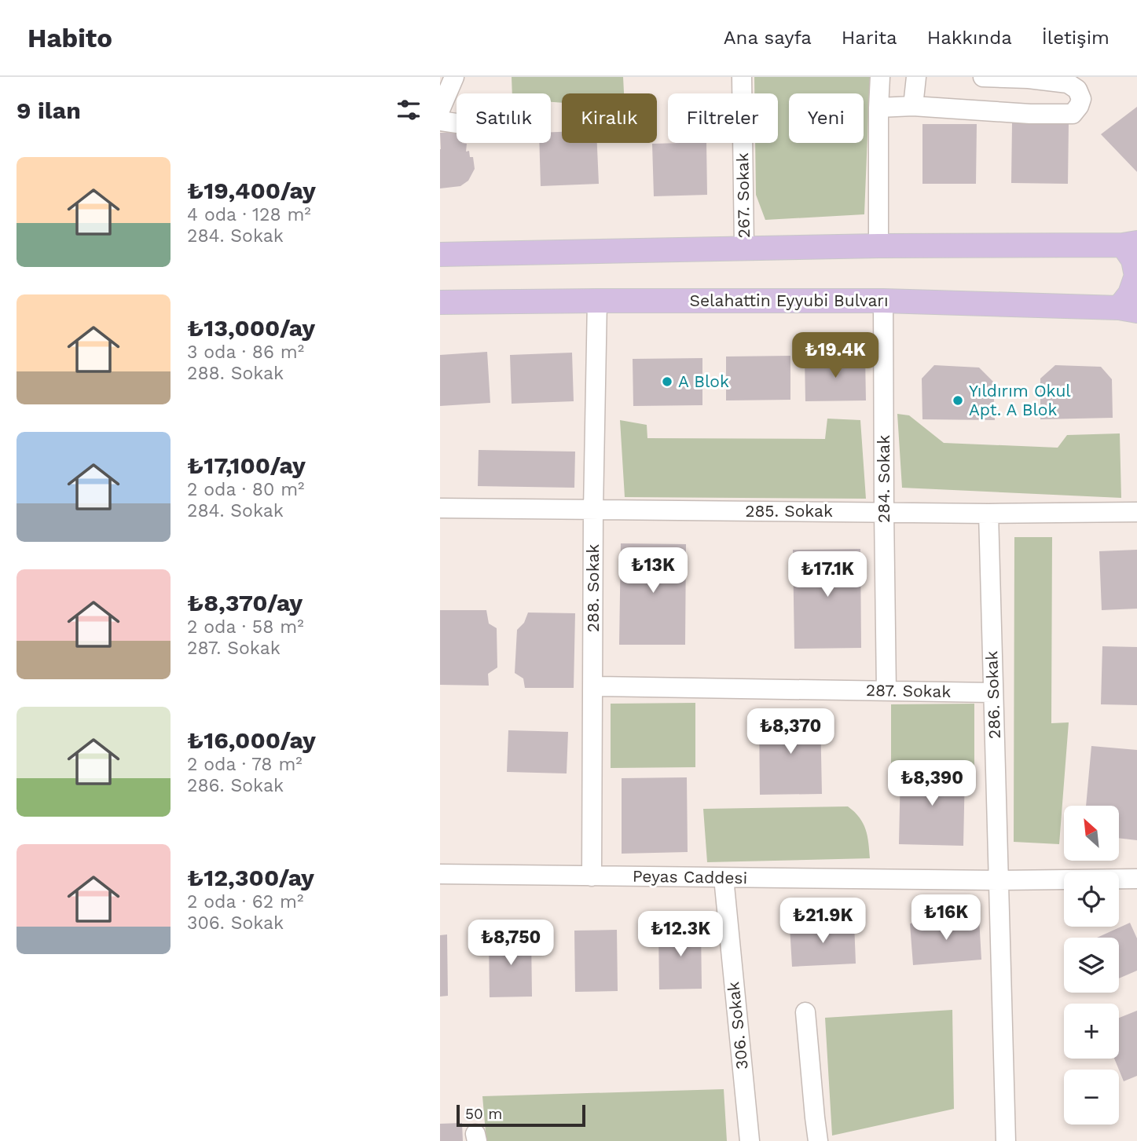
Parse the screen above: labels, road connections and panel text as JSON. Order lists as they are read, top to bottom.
{
  "streets": {
    "main road": ["Selahattin Eyyubi Bulvarı"],
    "street": [
      "267. Sokak",
      "284. Sokak",
      "285. Sokak",
      "288. Sokak",
      "287. Sokak",
      "286. Sokak",
      "Peyas Caddesi",
      "306. Sokak"
    ]
  },
  "crossings": [
    ["Selahattin Eyyubi Bulvarı", "284. Sokak"],
    ["Selahattin Eyyubi Bulvarı", "288. Sokak"],
    ["284. Sokak", "285. Sokak"],
    ["284. Sokak", "287. Sokak"],
    ["285. Sokak", "288. Sokak"],
    ["285. Sokak", "286. Sokak"],
    ["288. Sokak", "287. Sokak"],
    ["288. Sokak", "Peyas Caddesi"],
    ["287. Sokak", "286. Sokak"],
    ["286. Sokak", "Peyas Caddesi"],
    ["Peyas Caddesi", "306. Sokak"]
  ],
  "places": ["A Blok", "Yıldırım Okul Apt. A Blok"],
  "scale_bar": "50 m",
  "north": "top left",
  "page": {
    "header": "Habito",
    "nav": [
      "Ana sayfa",
      "Harita",
      "Hakkında",
      "İletişim"
    ],
    "heading": "9 ilan",
    "chip": [
      "Satılık",
      "Kiralık",
      "Filtreler",
      "Yeni"
    ],
    "list": [
      {
        "name": "₺19,400/ay",
        "note": "4 oda · 128 m² · 284. Sokak"
      },
      {
        "name": "₺13,000/ay",
        "note": "3 oda · 86 m² · 288. Sokak"
      },
      {
        "name": "₺17,100/ay",
        "note": "2 oda · 80 m² · 284. Sokak"
      },
      {
        "name": "₺8,370/ay",
        "note": "2 oda · 58 m² · 287. Sokak"
      },
      {
        "name": "₺16,000/ay",
        "note": "2 oda · 78 m² · 286. Sokak"
      },
      {
        "name": "₺12,300/ay",
        "note": "2 oda · 62 m² · 306. Sokak"
      }
    ],
    "price": [
      "₺19.4K",
      "₺13K",
      "₺17.1K",
      "₺8,370",
      "₺8,390",
      "₺16K",
      "₺21.9K",
      "₺12.3K",
      "₺8,750"
    ],
    "map_buttons": ["+", "−"],
    "scale": "50 m"
  }
}
